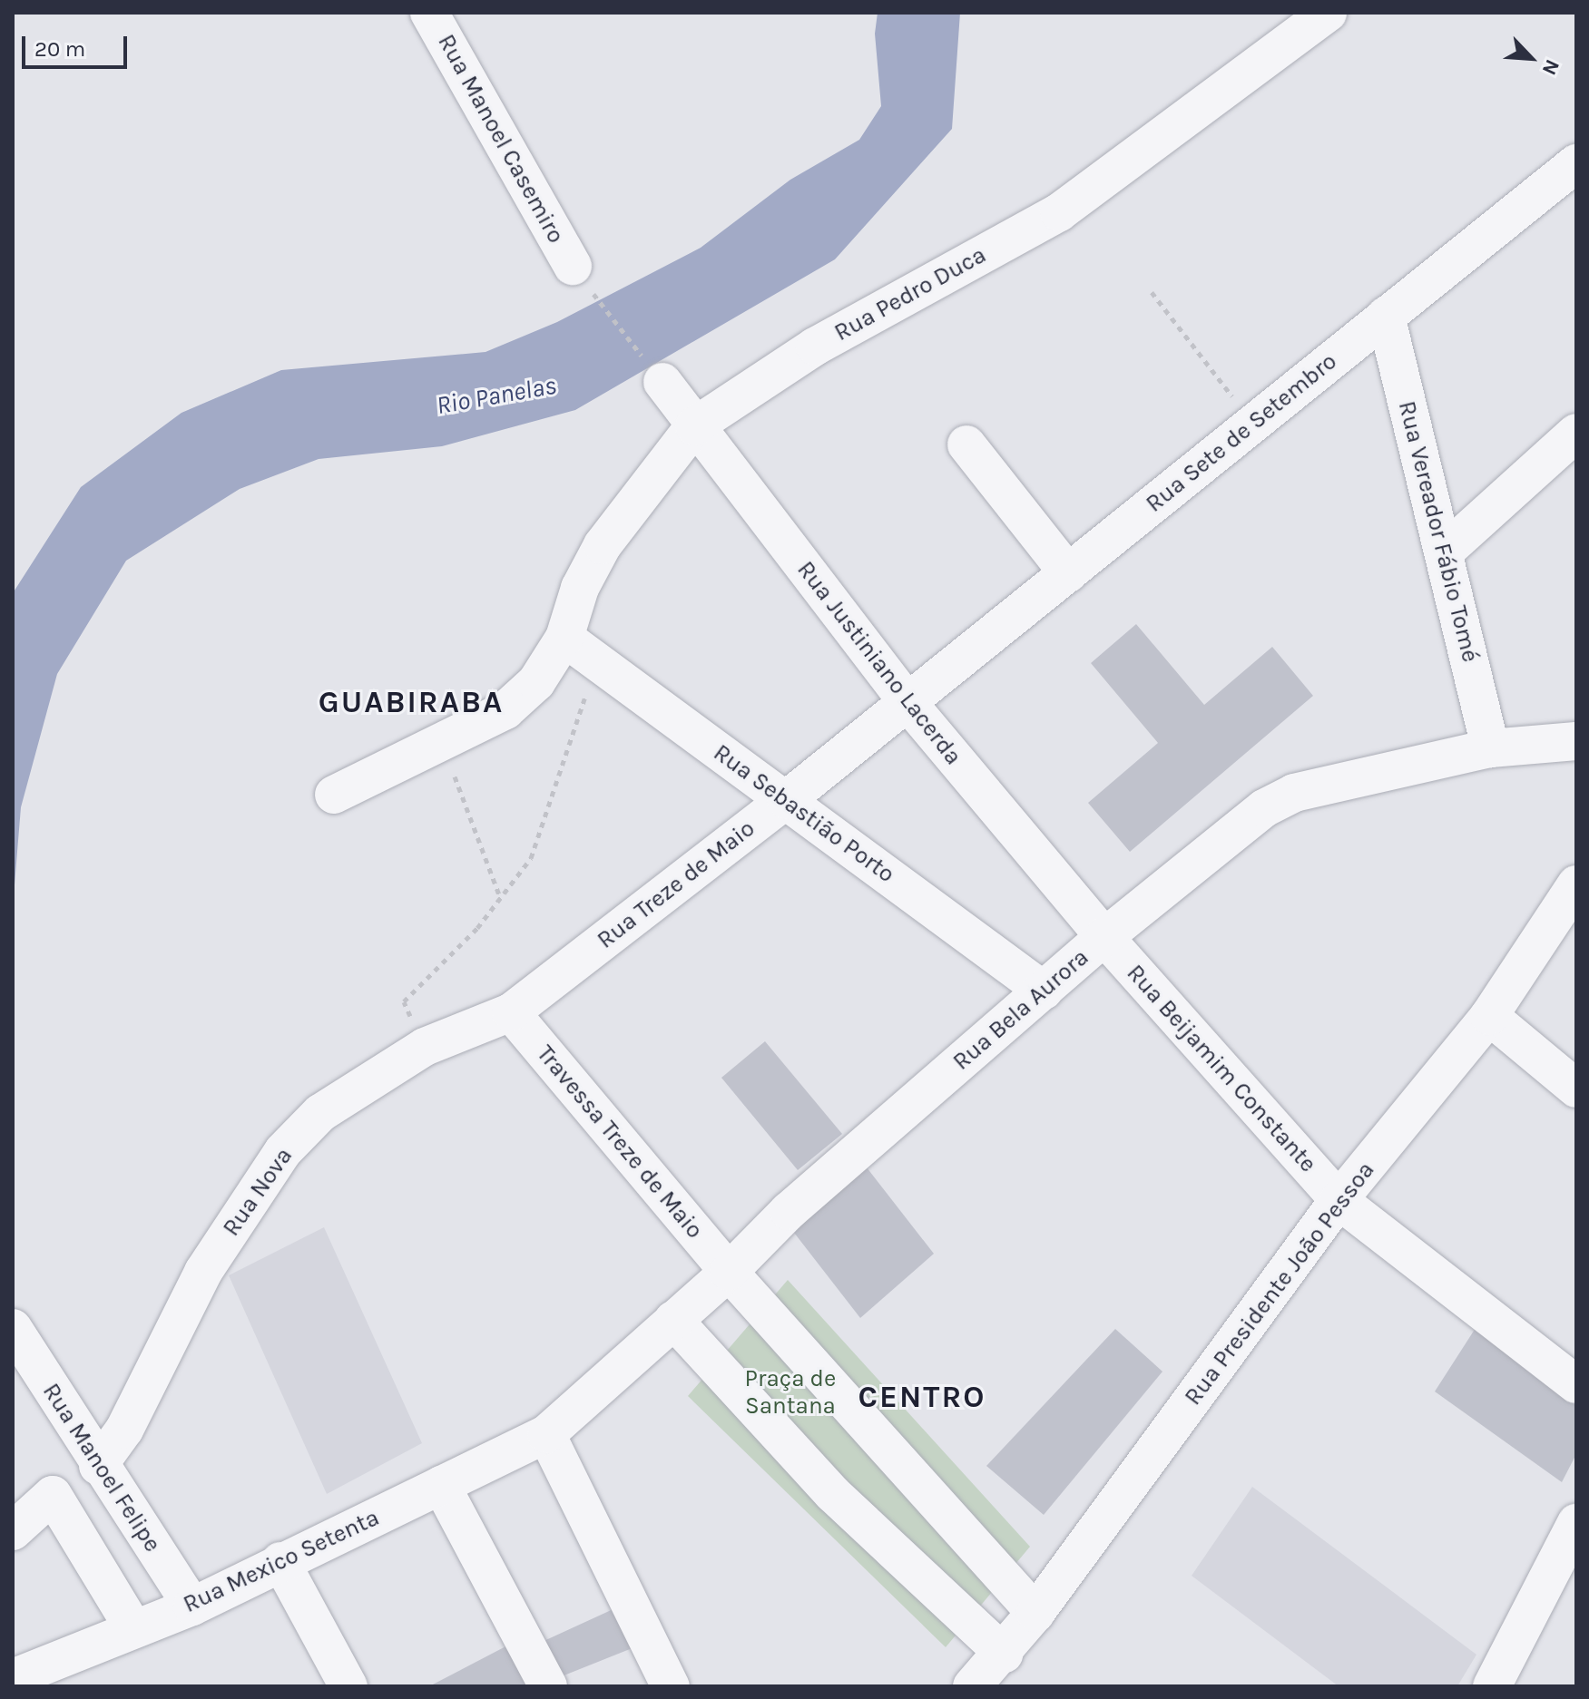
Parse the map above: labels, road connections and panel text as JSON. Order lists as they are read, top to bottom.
{
  "streets": {
    "street": [
      "Rua Manoel Casemiro",
      "Rua Pedro Duca",
      "Rua Sete de Setembro",
      "Rua Vereador Fábio Tomé",
      "Rua Justiniano Lacerda",
      "Rua Sebastião Porto",
      "Rua Treze de Maio",
      "Rua Bela Aurora",
      "Rua Beijamim Constante",
      "Travessa Treze de Maio",
      "Rua Nova",
      "Rua Presidente João Pessoa",
      "Rua Manoel Felipe",
      "Rua Mexico Setenta"
    ]
  },
  "crossings": [
    ["Rua Pedro Duca", "Rua Justiniano Lacerda"],
    ["Rua Pedro Duca", "Rua Sebastião Porto"],
    ["Rua Sete de Setembro", "Rua Vereador Fábio Tomé"],
    ["Rua Sete de Setembro", "Rua Justiniano Lacerda"],
    ["Rua Sete de Setembro", "Rua Treze de Maio"],
    ["Rua Vereador Fábio Tomé", "Rua Bela Aurora"],
    ["Rua Justiniano Lacerda", "Rua Treze de Maio"],
    ["Rua Justiniano Lacerda", "Rua Bela Aurora"],
    ["Rua Justiniano Lacerda", "Rua Beijamim Constante"],
    ["Rua Sebastião Porto", "Rua Treze de Maio"],
    ["Rua Sebastião Porto", "Rua Bela Aurora"],
    ["Rua Treze de Maio", "Travessa Treze de Maio"],
    ["Rua Treze de Maio", "Rua Nova"],
    ["Rua Bela Aurora", "Rua Beijamim Constante"],
    ["Rua Bela Aurora", "Travessa Treze de Maio"],
    ["Rua Bela Aurora", "Rua Mexico Setenta"],
    ["Rua Beijamim Constante", "Rua Presidente João Pessoa"],
    ["Travessa Treze de Maio", "Rua Nova"],
    ["Rua Nova", "Rua Manoel Felipe"],
    ["Rua Manoel Felipe", "Rua Mexico Setenta"]
  ],
  "districts": ["GUABIRABA", "CENTRO"],
  "water": ["Rio Panelas"],
  "parks": ["Praça de Santana"],
  "scale_bar": "20 m",
  "north": "bottom right"
}
